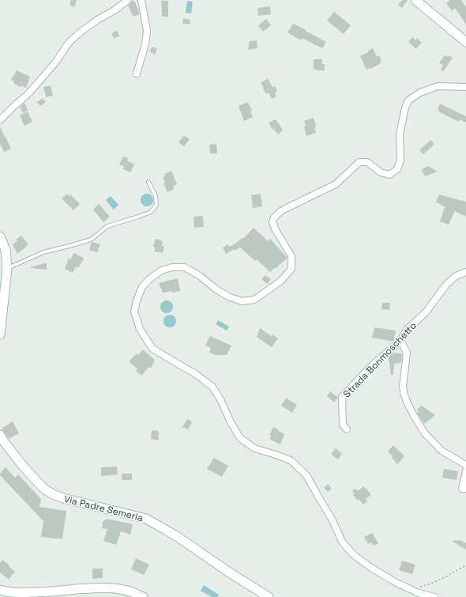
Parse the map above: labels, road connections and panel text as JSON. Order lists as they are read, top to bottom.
{
  "streets": {
    "main road": ["Via Padre Semeria"],
    "street": ["Strada Bonmoschetto"]
  }
}
